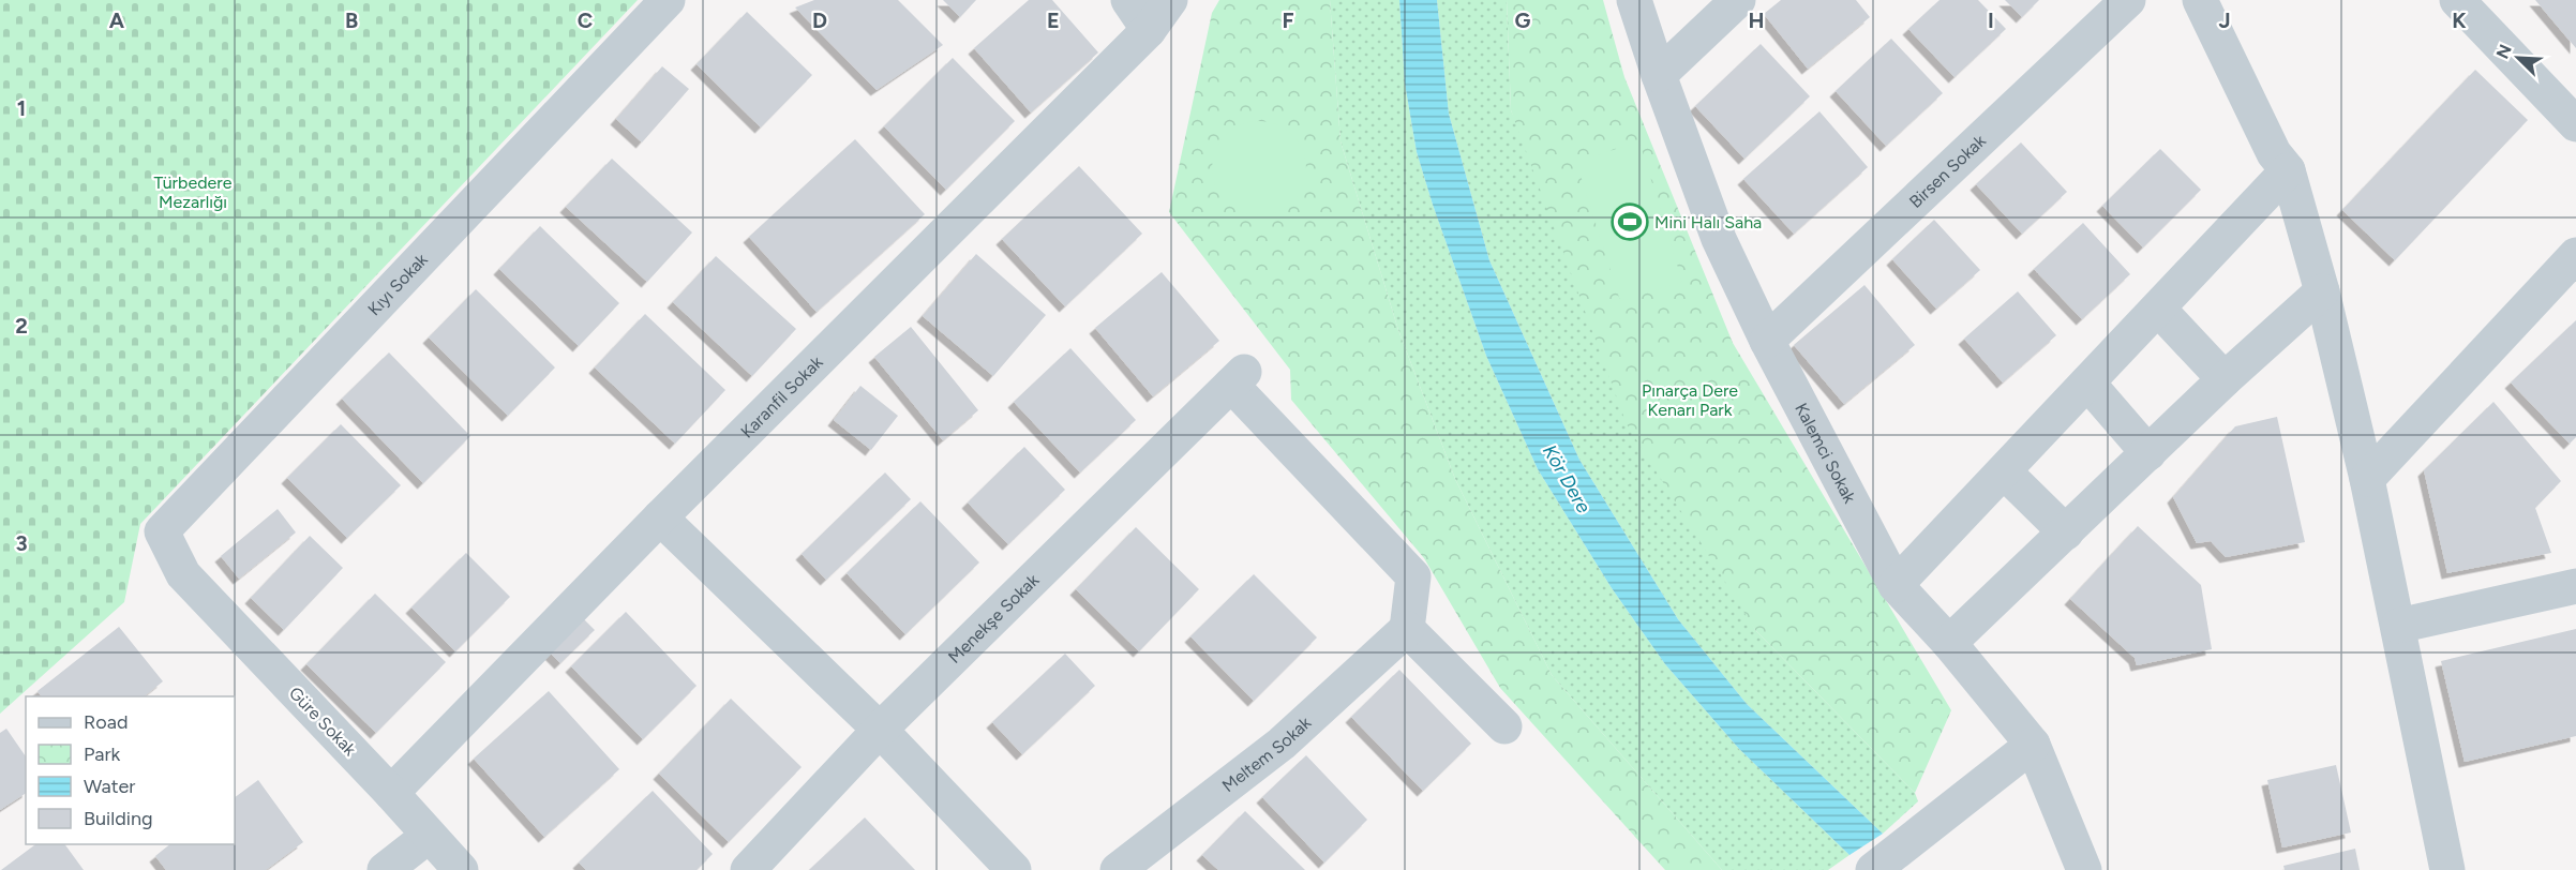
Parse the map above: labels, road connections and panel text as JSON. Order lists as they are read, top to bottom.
{
  "streets": {
    "street": [
      "Birsen Sokak",
      "Kıyı Sokak",
      "Karanfil Sokak",
      "Kalemci Sokak",
      "Menekşe Sokak",
      "Güre Sokak",
      "Meltem Sokak"
    ]
  },
  "crossings": [
    ["Birsen Sokak", "Kalemci Sokak"],
    ["Kıyı Sokak", "Güre Sokak"],
    ["Karanfil Sokak", "Güre Sokak"],
    ["Menekşe Sokak", "Meltem Sokak"]
  ],
  "water": ["Kör Dere"],
  "parks": ["Türbedere Mezarlığı", "Pınarça Dere Kenarı Park"],
  "places": {
    "sports": ["Mini Halı Saha"]
  },
  "legend": [
    "Road",
    "Park",
    "Water",
    "Building"
  ],
  "north": "top left",
  "grid": {
    "columns": [
      "A",
      "B",
      "C",
      "D",
      "E",
      "F",
      "G",
      "H",
      "I",
      "J",
      "K"
    ],
    "rows": ["1", "2", "3"]
  }
}
